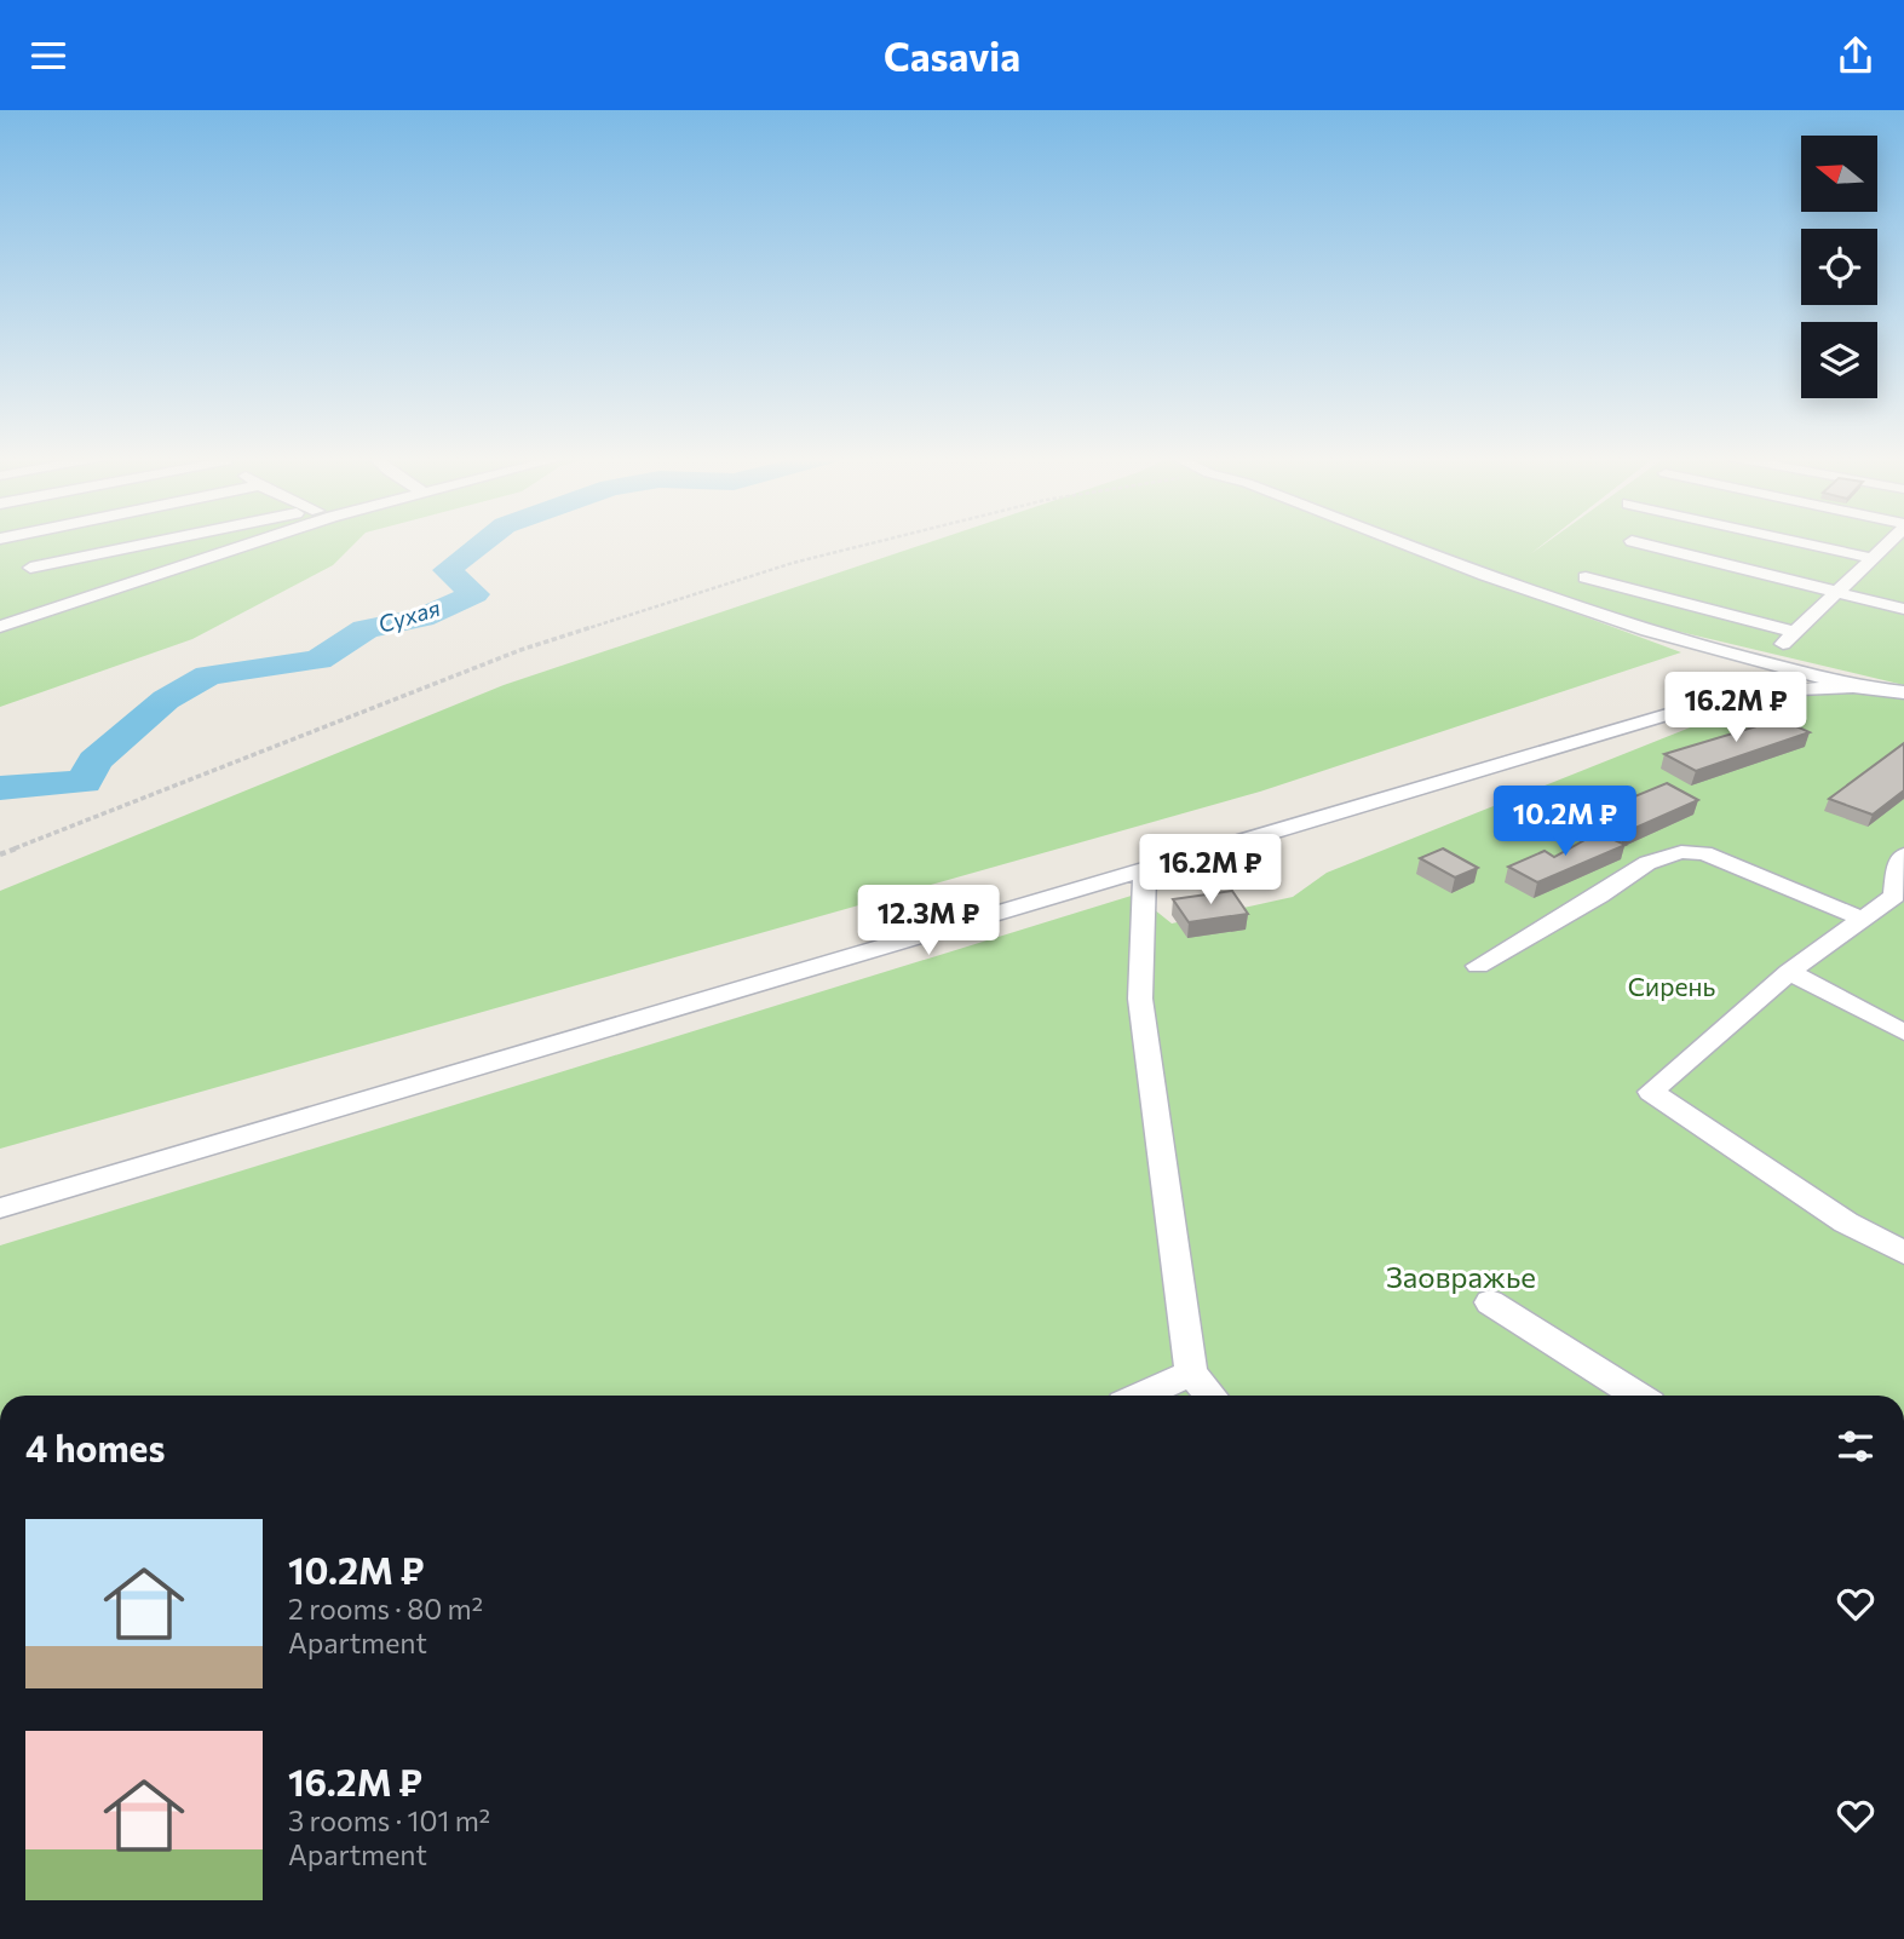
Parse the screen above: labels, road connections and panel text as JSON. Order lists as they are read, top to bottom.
{
  "water": ["Сухая"],
  "parks": ["Сирень", "Заовражье"],
  "north": "left",
  "page": {
    "header": "Casavia",
    "price": [
      "16.2M ₽",
      "10.2M ₽",
      "16.2M ₽",
      "12.3M ₽"
    ],
    "heading": "4 homes",
    "list": [
      {
        "name": "10.2M ₽",
        "note": "2 rooms · 80 m² · Apartment"
      },
      {
        "name": "16.2M ₽",
        "note": "3 rooms · 101 m² · Apartment"
      }
    ]
  }
}
